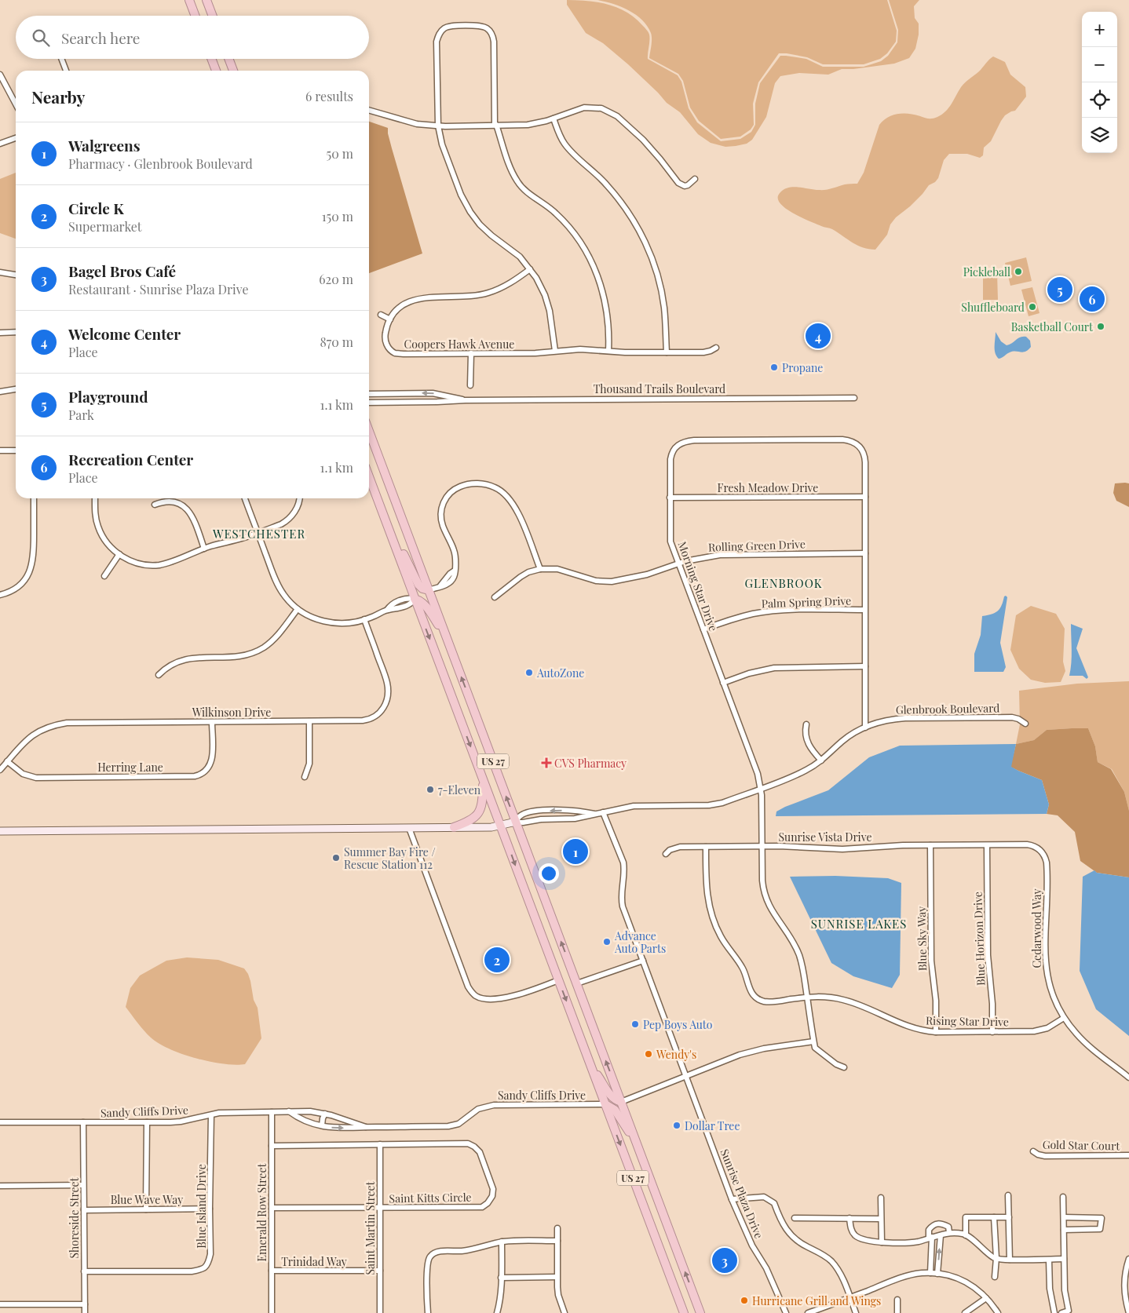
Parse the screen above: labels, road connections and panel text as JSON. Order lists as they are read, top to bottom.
{
  "streets": {
    "highway": ["US 27"],
    "street": [
      "Coopers Hawk Avenue",
      "Thousand Trails Boulevard",
      "Fresh Meadow Drive",
      "Rolling Green Drive",
      "Morning Star Drive",
      "Palm Spring Drive",
      "Glenbrook Boulevard",
      "Wilkinson Drive",
      "Herring Lane",
      "Sunrise Vista Drive",
      "Cedarwood Way",
      "Blue Sky Way",
      "Blue Horizon Drive",
      "Rising Star Drive",
      "Sandy Cliffs Drive",
      "Gold Star Court",
      "Sunrise Plaza Drive",
      "Saint Kitts Circle",
      "Blue Wave Way",
      "Blue Island Drive",
      "Emerald Row Street",
      "Shoreside Street",
      "Saint Martin Street",
      "Trinidad Way"
    ]
  },
  "crossings": [
    ["Fresh Meadow Drive", "Morning Star Drive"],
    ["Rolling Green Drive", "Morning Star Drive"],
    ["Morning Star Drive", "Palm Spring Drive"],
    ["Morning Star Drive", "Glenbrook Boulevard"],
    ["Morning Star Drive", "Sunrise Vista Drive"],
    ["Morning Star Drive", "Rising Star Drive"],
    ["Glenbrook Boulevard", "US 27"],
    ["Glenbrook Boulevard", "Sunrise Plaza Drive"],
    ["Wilkinson Drive", "Herring Lane"],
    ["US 27", "Sandy Cliffs Drive"],
    ["Sunrise Vista Drive", "Cedarwood Way"],
    ["Sunrise Vista Drive", "Blue Sky Way"],
    ["Sunrise Vista Drive", "Blue Horizon Drive"],
    ["Sunrise Vista Drive", "Rising Star Drive"],
    ["Cedarwood Way", "Blue Horizon Drive"],
    ["Cedarwood Way", "Rising Star Drive"],
    ["Blue Sky Way", "Rising Star Drive"],
    ["Blue Horizon Drive", "Rising Star Drive"],
    ["Sandy Cliffs Drive", "Blue Island Drive"],
    ["Sandy Cliffs Drive", "Emerald Row Street"],
    ["Sandy Cliffs Drive", "Shoreside Street"],
    ["Saint Kitts Circle", "Emerald Row Street"],
    ["Saint Kitts Circle", "Saint Martin Street"],
    ["Blue Wave Way", "Blue Island Drive"],
    ["Blue Wave Way", "Shoreside Street"],
    ["Blue Island Drive", "Shoreside Street"],
    ["Emerald Row Street", "Trinidad Way"],
    ["Saint Martin Street", "Trinidad Way"]
  ],
  "districts": ["WESTCHESTER", "GLENBROOK", "SUNRISE LAKES"],
  "places": {
    "other": [
      "Pickleball",
      "Shuffleboard",
      "Basketball Court",
      "Propane",
      "AutoZone",
      "7-Eleven",
      "Summer Bay Fire / Rescue Station 112",
      "Advance Auto Parts",
      "Pep Boys Auto",
      "Wendy's",
      "Dollar Tree",
      "Hurricane Grill and Wings"
    ],
    "health": ["CVS Pharmacy"]
  },
  "page": {
    "map_buttons": ["+", "−"],
    "search": "Search here",
    "heading": ["Nearby", "6 results"],
    "list": [
      {
        "mark": "1",
        "name": "Walgreens",
        "note": "Pharmacy · Glenbrook Boulevard",
        "value": "50 m"
      },
      {
        "mark": "2",
        "name": "Circle K",
        "note": "Supermarket",
        "value": "150 m"
      },
      {
        "mark": "3",
        "name": "Bagel Bros Café",
        "note": "Restaurant · Sunrise Plaza Drive",
        "value": "620 m"
      },
      {
        "mark": "4",
        "name": "Welcome Center",
        "note": "Place",
        "value": "870 m"
      },
      {
        "mark": "5",
        "name": "Playground",
        "note": "Park",
        "value": "1.1 km"
      },
      {
        "mark": "6",
        "name": "Recreation Center",
        "note": "Place",
        "value": "1.1 km"
      }
    ],
    "pins": [
      "5",
      "6",
      "4",
      "1",
      "2",
      "3"
    ]
  }
}
